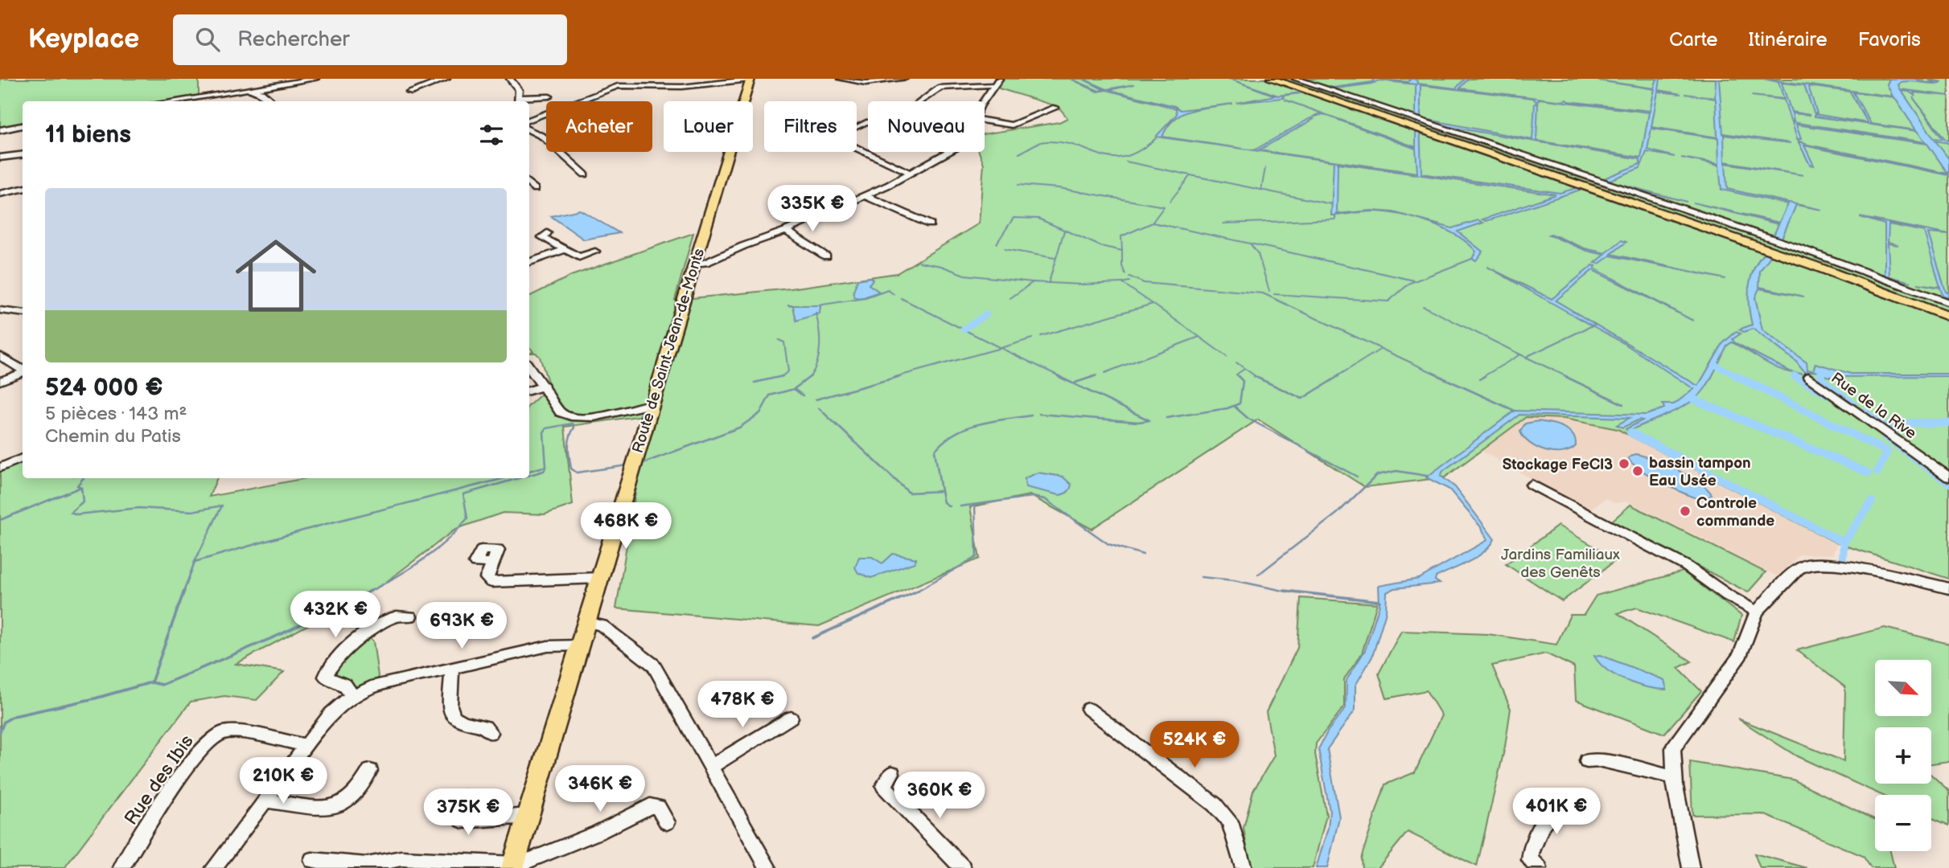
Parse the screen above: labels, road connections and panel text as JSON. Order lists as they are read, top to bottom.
{
  "streets": {
    "main road": ["Route de Saint-Jean-de-Monts"],
    "street": ["Rue de la Rive", "Rue des Ibis"]
  },
  "parks": ["Jardins Familiaux des Genêts"],
  "places": ["Stockage FeCl3", "bassin tampon Eau Usée", "Controle commande"],
  "north": "bottom right",
  "page": {
    "header": "Keyplace",
    "search": "Rechercher",
    "nav": ["Carte", "Itinéraire", "Favoris"],
    "chip": [
      "Acheter",
      "Louer",
      "Filtres",
      "Nouveau"
    ],
    "heading": "11 biens",
    "list": [
      {
        "name": "524 000 €",
        "note": "5 pièces · 143 m² · Chemin du Patis"
      }
    ],
    "price": [
      "335K €",
      "468K €",
      "432K €",
      "693K €",
      "478K €",
      "524K €",
      "210K €",
      "346K €",
      "360K €",
      "401K €",
      "375K €"
    ],
    "map_buttons": ["+", "−"]
  }
}
